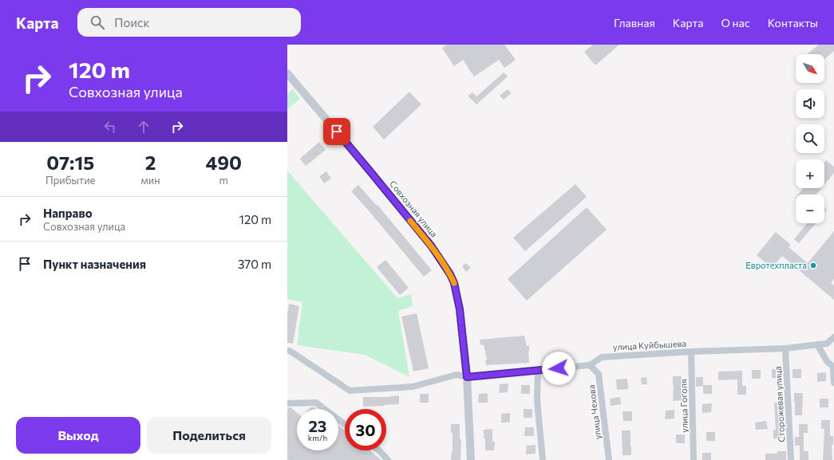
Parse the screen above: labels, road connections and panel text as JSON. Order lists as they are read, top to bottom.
{
  "streets": {
    "street": [
      "Совхозная улица",
      "улица Куйбышева",
      "Сторожевая улица",
      "улица Гоголя",
      "улица Чехова"
    ]
  },
  "crossings": [
    ["Совхозная улица", "улица Куйбышева"],
    ["улица Куйбышева", "Сторожевая улица"],
    ["улица Куйбышева", "улица Гоголя"],
    ["улица Куйбышева", "улица Чехова"]
  ],
  "places": ["Евротехпласта"],
  "north": "bottom right",
  "page": {
    "header": "Карта",
    "search": "Поиск",
    "nav": [
      "Главная",
      "Карта",
      "О нас",
      "Контакты"
    ],
    "turn": ["120 m", "Совхозная улица"],
    "map_buttons": ["+", "−"],
    "eta": [
      "07:15",
      "Прибытие",
      "2",
      "мин",
      "490",
      "m"
    ],
    "list": [
      {
        "name": "Направо",
        "note": "Совхозная улица",
        "value": "120 m"
      },
      {
        "name": "Пункт назначения",
        "value": "370 m"
      }
    ],
    "speed": "23 km/h",
    "limit": "30",
    "buttons": ["Выход", "Поделиться"]
  }
}
